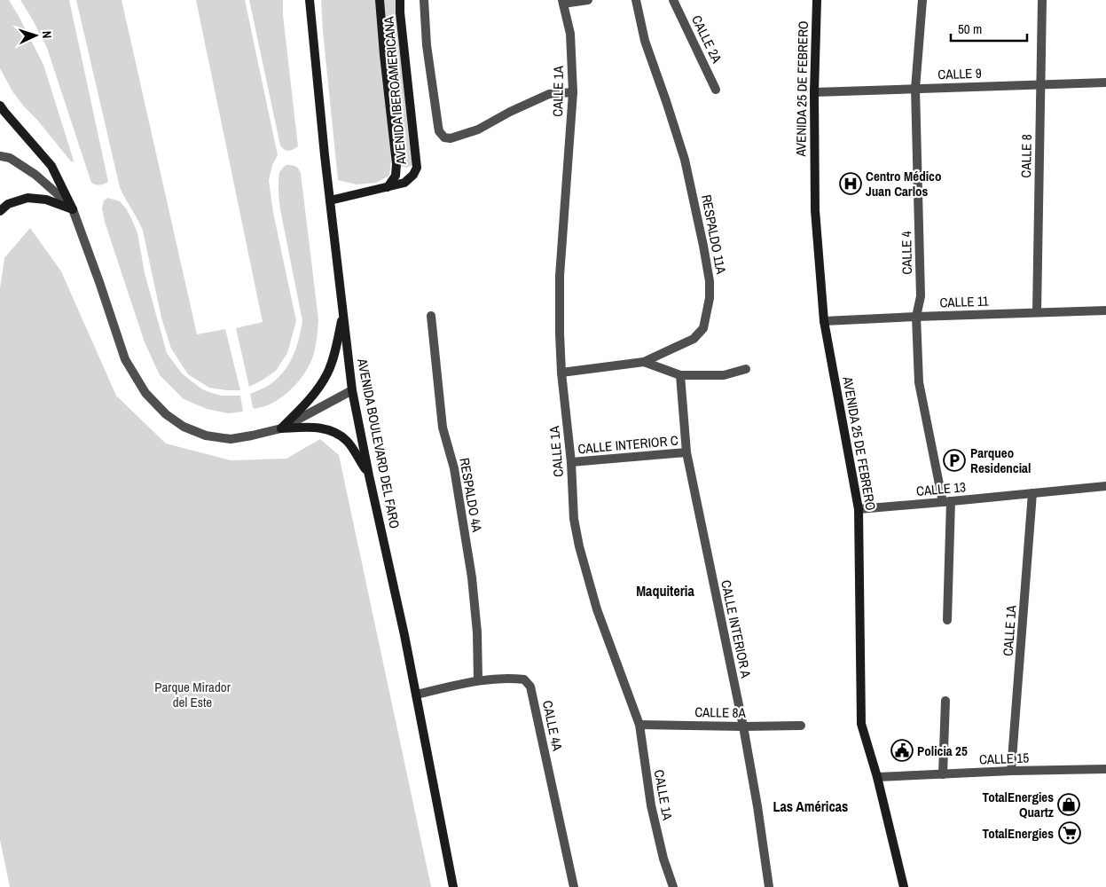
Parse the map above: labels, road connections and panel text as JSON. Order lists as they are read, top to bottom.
{
  "streets": {
    "street": [
      "CALLE 2A",
      "CALLE 9",
      "AVENIDA 25 DE FEBRERO",
      "AVENIDA IBEROAMERICANA",
      "CALLE 1A",
      "CALLE 8",
      "RESPALDO 11A",
      "CALLE 4",
      "CALLE 11",
      "AVENIDA BOULEVARD DEL FARO",
      "CALLE INTERIOR C",
      "CALLE 13",
      "RESPALDO 4A",
      "CALLE INTERIOR A",
      "CALLE 8A",
      "CALLE 4A",
      "CALLE 15"
    ]
  },
  "crossings": [
    ["CALLE 9", "AVENIDA 25 DE FEBRERO"],
    ["CALLE 9", "CALLE 8"],
    ["CALLE 9", "CALLE 4"],
    ["AVENIDA 25 DE FEBRERO", "CALLE 11"],
    ["AVENIDA 25 DE FEBRERO", "CALLE 13"],
    ["AVENIDA 25 DE FEBRERO", "CALLE 15"],
    ["AVENIDA IBEROAMERICANA", "AVENIDA BOULEVARD DEL FARO"],
    ["CALLE 1A", "RESPALDO 11A"],
    ["CALLE 1A", "CALLE INTERIOR C"],
    ["CALLE 1A", "CALLE 13"],
    ["CALLE 1A", "CALLE 8A"],
    ["CALLE 1A", "CALLE 15"],
    ["CALLE 8", "CALLE 11"],
    ["CALLE 4", "CALLE 11"],
    ["CALLE 4", "CALLE 13"],
    ["AVENIDA BOULEVARD DEL FARO", "CALLE 4A"],
    ["CALLE INTERIOR C", "CALLE INTERIOR A"],
    ["RESPALDO 4A", "CALLE 4A"],
    ["CALLE INTERIOR A", "CALLE 8A"]
  ],
  "districts": ["Maquiteria", "Las Américas"],
  "parks": ["Parque Mirador del Este"],
  "places": {
    "hospital": ["Centro Médico Juan Carlos"],
    "parking": ["Parqueo Residencial"],
    "public building": ["Policia 25"],
    "shop": ["TotalEnergies Quartz"],
    "supermarket": ["TotalEnergies"]
  },
  "scale_bar": "50 m",
  "north": "right"
}
